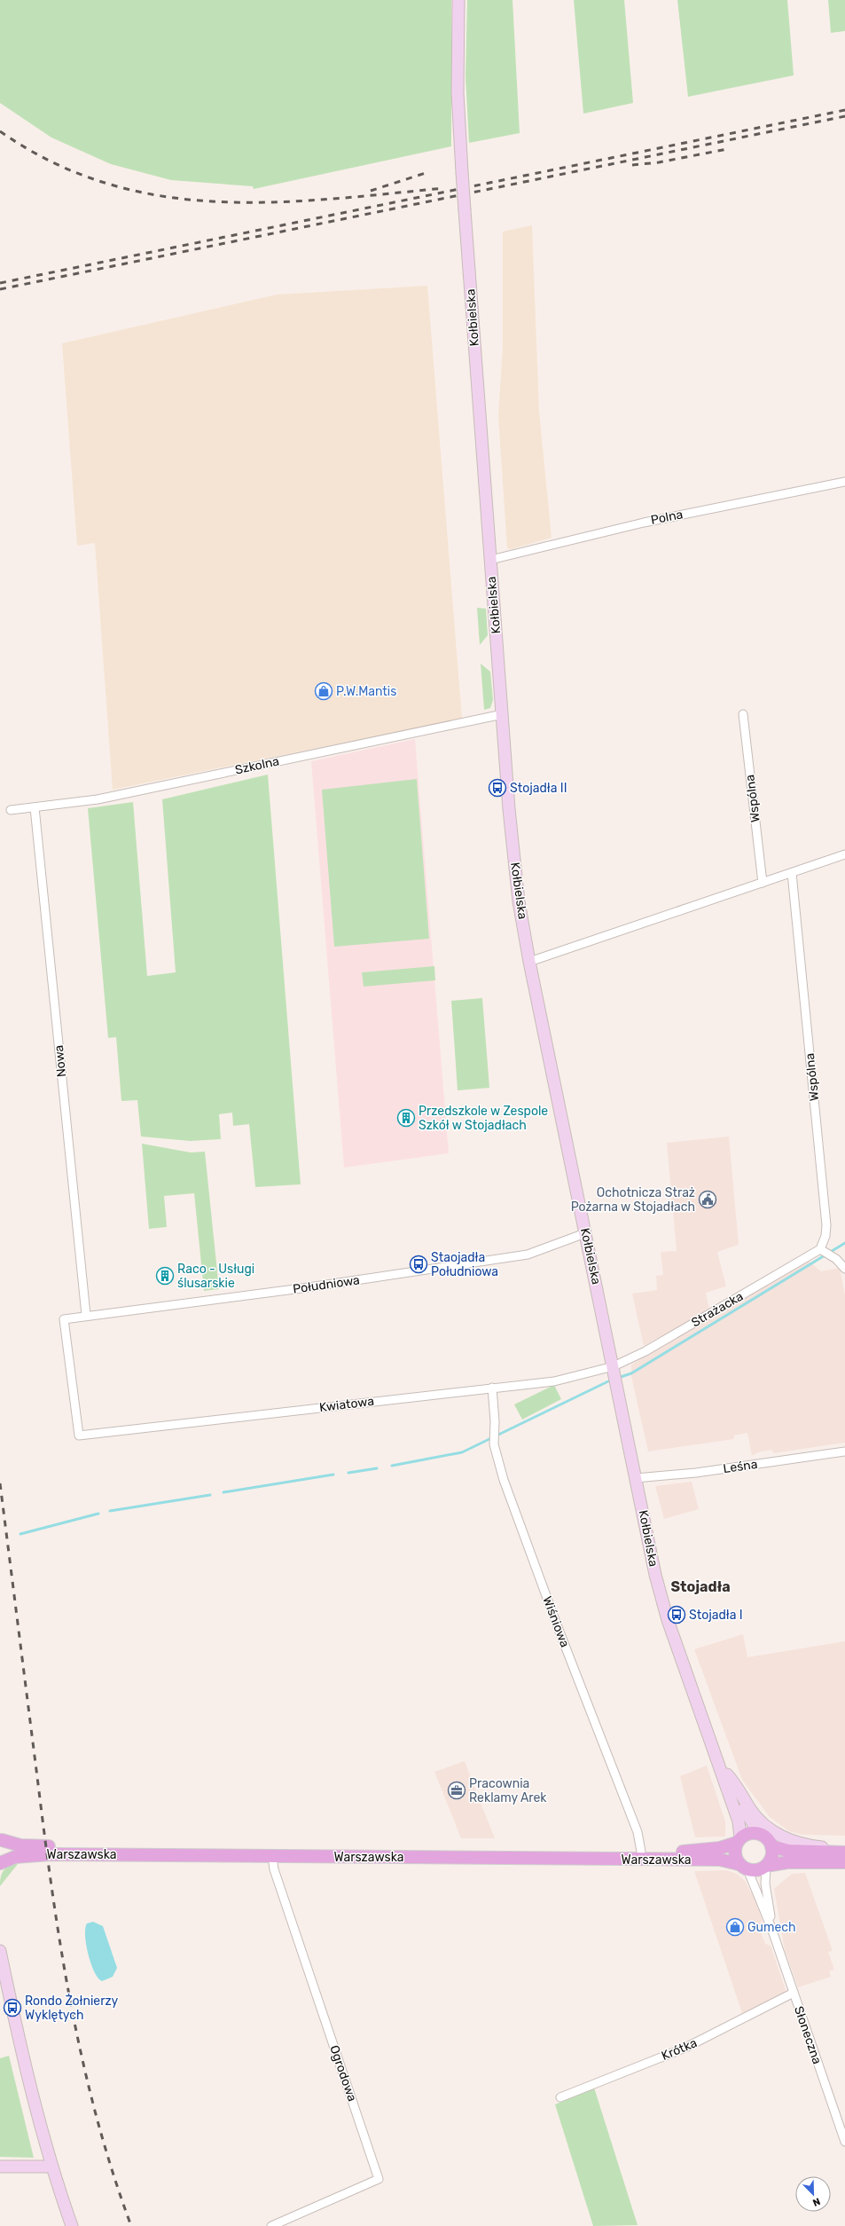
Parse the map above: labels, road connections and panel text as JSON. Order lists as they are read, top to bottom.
{
  "streets": {
    "main road": ["Warszawska"],
    "street": [
      "Kołbielska",
      "Polna",
      "Szkolna",
      "Wspólna",
      "Nowa",
      "Południowa",
      "Strażacka",
      "Kwiatowa",
      "Leśna",
      "Wiśniowa",
      "Słoneczna",
      "Krótka",
      "Ogrodowa"
    ]
  },
  "crossings": [
    ["Kołbielska", "Polna"],
    ["Kołbielska", "Szkolna"],
    ["Kołbielska", "Południowa"],
    ["Kołbielska", "Strażacka"],
    ["Kołbielska", "Kwiatowa"],
    ["Kołbielska", "Leśna"],
    ["Kołbielska", "Warszawska"],
    ["Kołbielska", "Słoneczna"],
    ["Szkolna", "Nowa"],
    ["Wspólna", "Strażacka"],
    ["Nowa", "Południowa"],
    ["Południowa", "Kwiatowa"],
    ["Strażacka", "Kwiatowa"],
    ["Kwiatowa", "Wiśniowa"],
    ["Wiśniowa", "Warszawska"],
    ["Warszawska", "Słoneczna"],
    ["Warszawska", "Ogrodowa"],
    ["Słoneczna", "Krótka"]
  ],
  "districts": ["Stojadła"],
  "places": {
    "shop": ["P.W.Mantis", "Gumech"],
    "bus stop": [
      "Stojadła II",
      "Staojadła Południowa",
      "Stojadła I",
      "Rondo Żołnierzy Wyklętych"
    ],
    "building": ["Przedszkole w Zespole Szkół w Stojadłach", "Raco - Usługi ślusarskie"],
    "public building": ["Ochotnicza Straż Pożarna w Stojadłach"],
    "office": ["Pracownia Reklamy Arek"]
  },
  "north": "bottom right"
}
